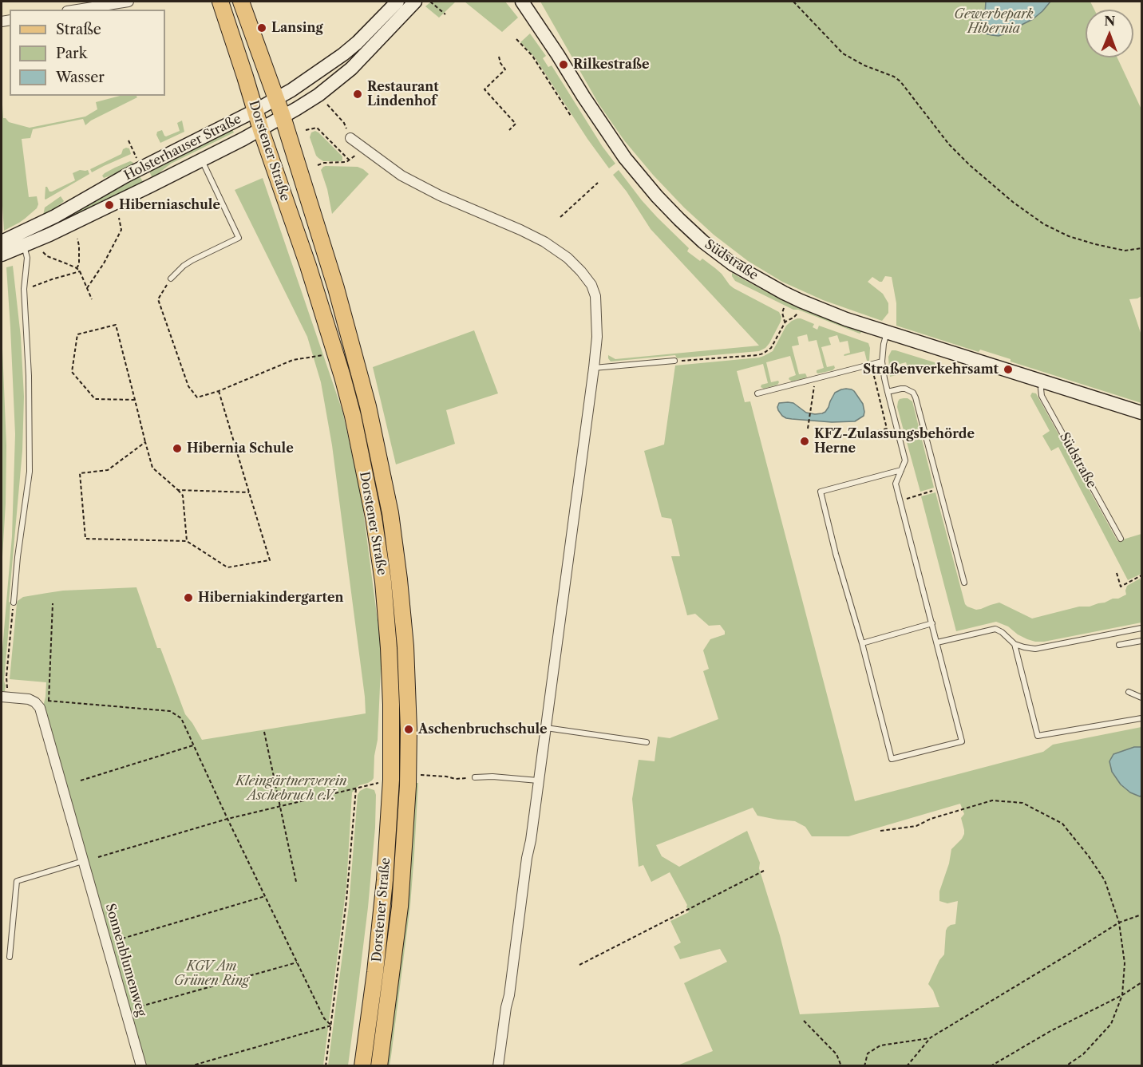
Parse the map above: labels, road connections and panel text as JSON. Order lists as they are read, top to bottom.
{
  "streets": {
    "main road": ["Dorstener Straße"],
    "street": ["Holsterhauser Straße", "Südstraße", "Sonnenblumenweg"]
  },
  "crossings": [
    ["Holsterhauser Straße", "Dorstener Straße"]
  ],
  "parks": ["Gewerbepark Hibernia", "Kleingärtnerverein Aschebruch e.V.", "KGV Am Grünen Ring"],
  "places": [
    "Lansing",
    "Rilkestraße",
    "Restaurant Lindenhof",
    "Hiberniaschule",
    "Straßenverkehrsamt",
    "KFZ-Zulassungsbehörde Herne",
    "Hibernia Schule",
    "Hiberniakindergarten",
    "Aschenbruchschule"
  ],
  "legend": ["Straße", "Park", "Wasser"],
  "north": "top"
}
